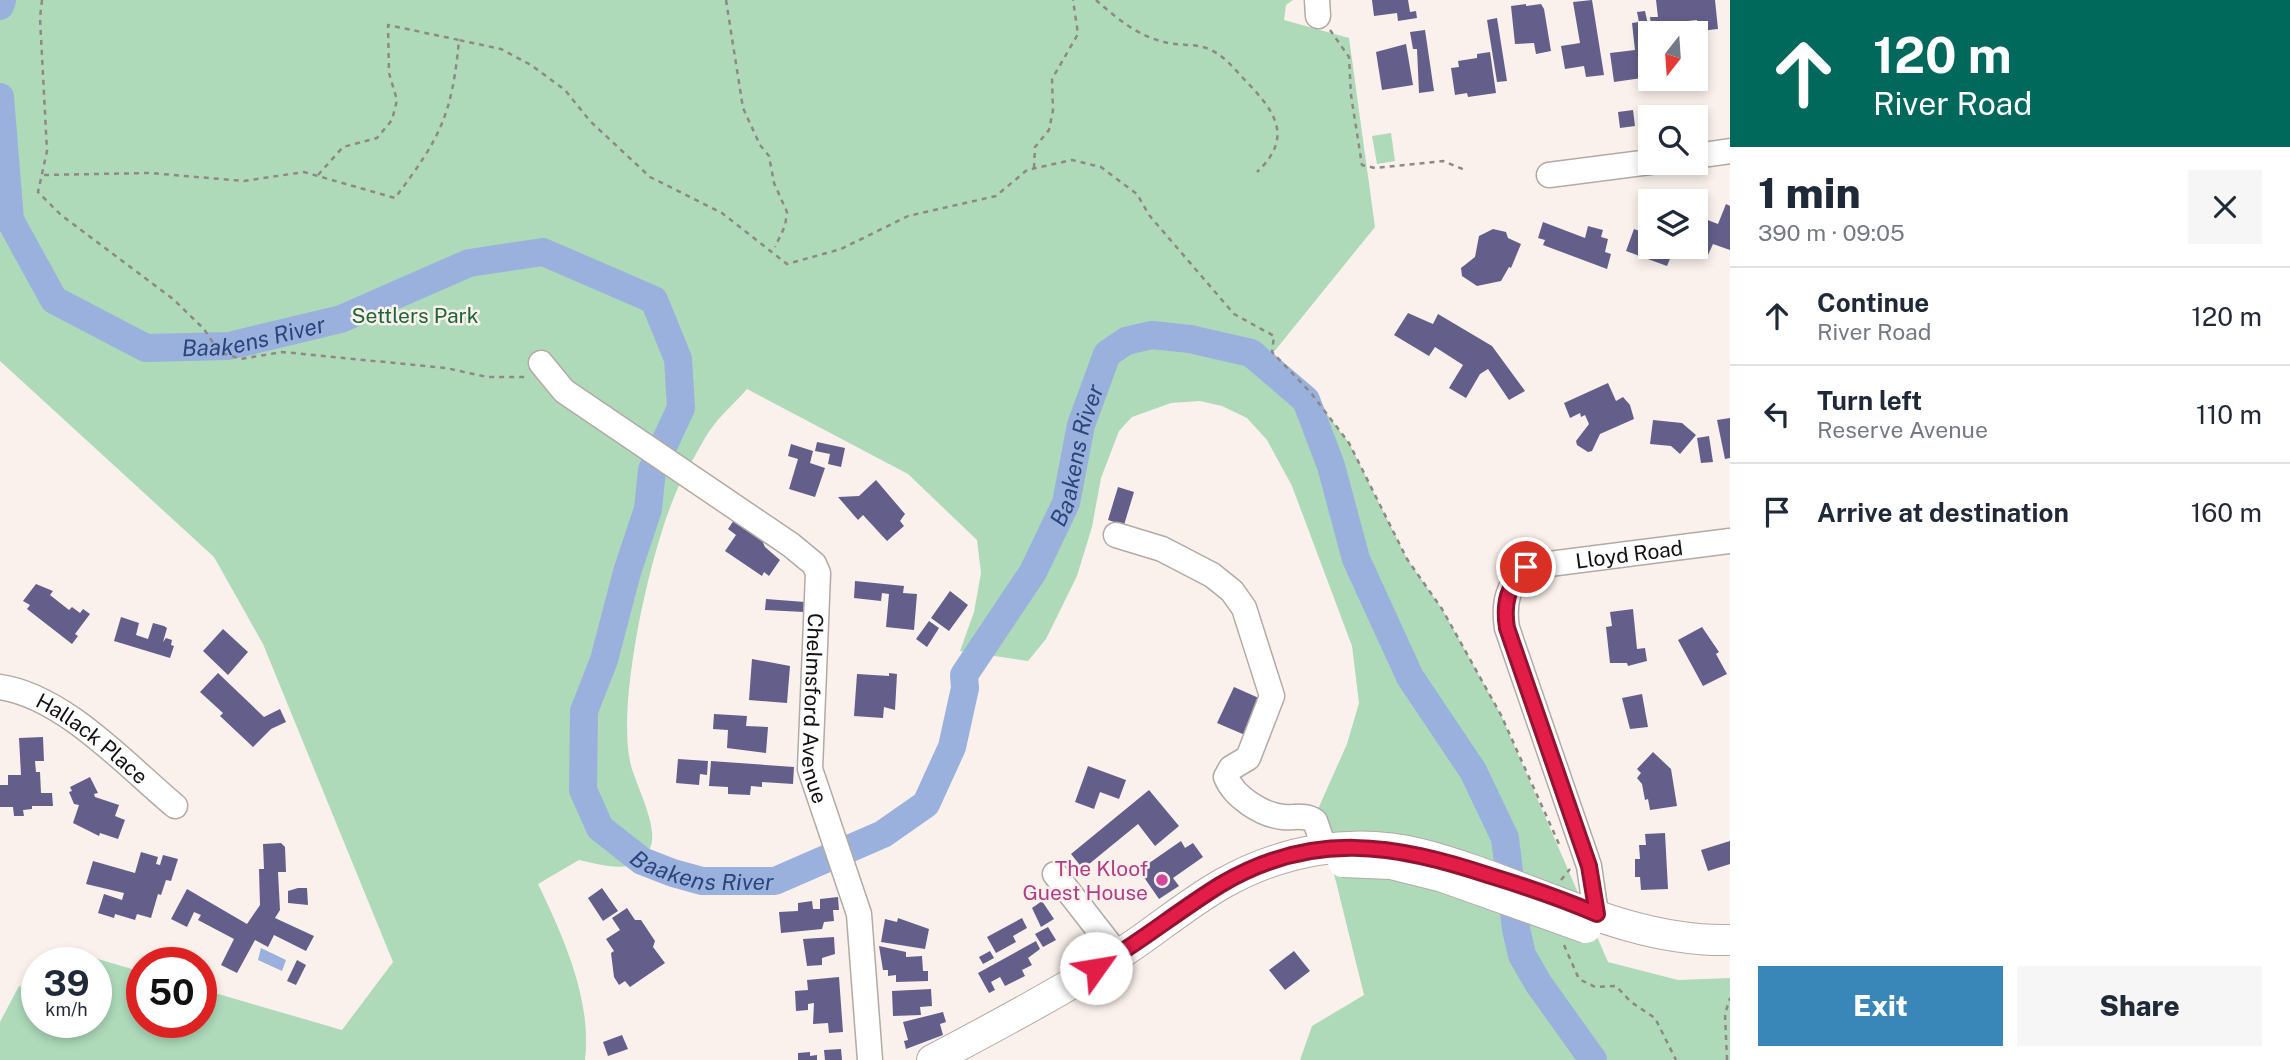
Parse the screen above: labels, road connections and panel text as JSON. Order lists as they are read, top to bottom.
{
  "streets": {
    "street": ["Lloyd Road", "Chelmsford Avenue", "Hallack Place"]
  },
  "water": ["Baakens River"],
  "parks": ["Settlers Park"],
  "places": ["The Kloof Guest House"],
  "north": "bottom",
  "page": {
    "turn": ["120 m", "River Road"],
    "heading": ["1 min", "390 m · 09:05"],
    "list": [
      {
        "name": "Continue",
        "note": "River Road",
        "value": "120 m"
      },
      {
        "name": "Turn left",
        "note": "Reserve Avenue",
        "value": "110 m"
      },
      {
        "name": "Arrive at destination",
        "value": "160 m"
      }
    ],
    "speed": "39 km/h",
    "limit": "50",
    "buttons": ["Exit", "Share"]
  }
}
